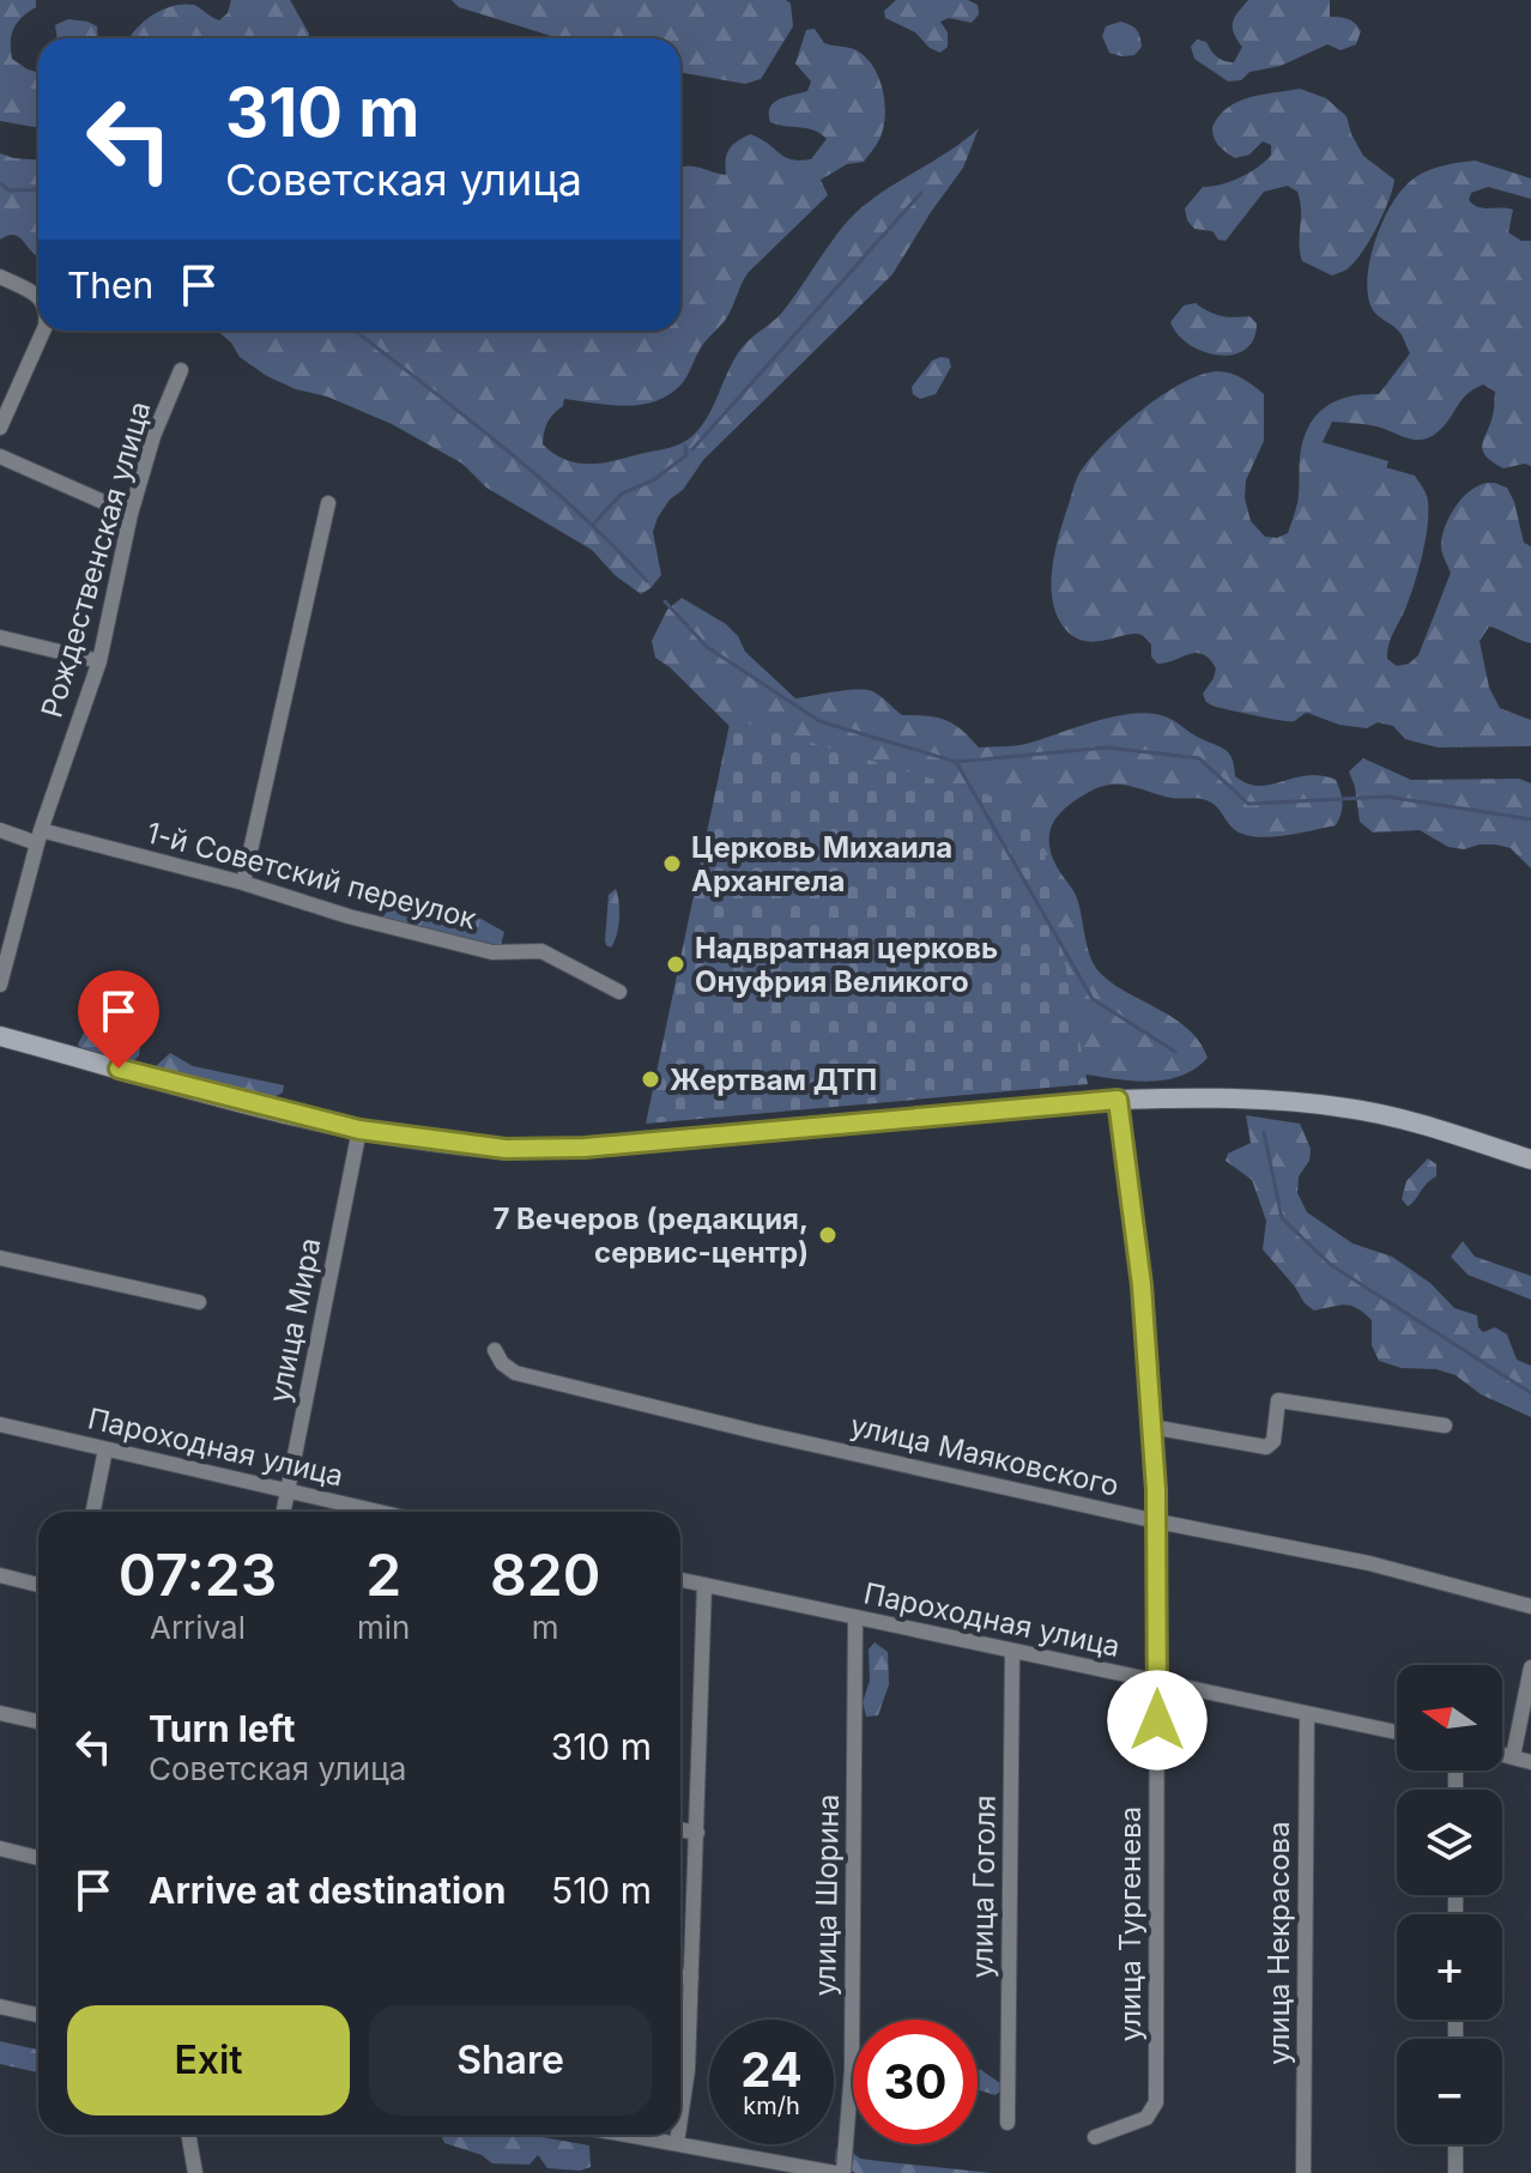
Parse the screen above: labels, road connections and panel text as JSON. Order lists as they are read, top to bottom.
{
  "streets": {
    "street": [
      "Рождественская улица",
      "1-й Советский переулок",
      "улица Мира",
      "Пароходная улица",
      "улица Маяковского",
      "улица Гоголя",
      "улица Шорина",
      "улица Тургенева",
      "улица Некрасова"
    ]
  },
  "crossings": [
    ["Рождественская улица", "1-й Советский переулок"],
    ["улица Мира", "Пароходная улица"],
    ["Пароходная улица", "улица Гоголя"],
    ["Пароходная улица", "улица Шорина"],
    ["Пароходная улица", "улица Тургенева"],
    ["Пароходная улица", "улица Некрасова"],
    ["улица Маяковского", "улица Тургенева"]
  ],
  "places": [
    "Церковь Михаила Архангела",
    "Надвратная церковь Онуфрия Великого",
    "Жертвам ДТП",
    "7 Вечеров (редакция, сервис-центр)"
  ],
  "north": "left",
  "page": {
    "turn": ["310 m", "Советская улица"],
    "then": "Then",
    "eta": [
      "07:23",
      "Arrival",
      "2",
      "min",
      "820",
      "m"
    ],
    "map_buttons": ["+", "−"],
    "list": [
      {
        "name": "Turn left",
        "note": "Советская улица",
        "value": "310 m"
      },
      {
        "name": "Arrive at destination",
        "value": "510 m"
      }
    ],
    "buttons": ["Exit", "Share"],
    "speed": "24 km/h",
    "limit": "30"
  }
}
